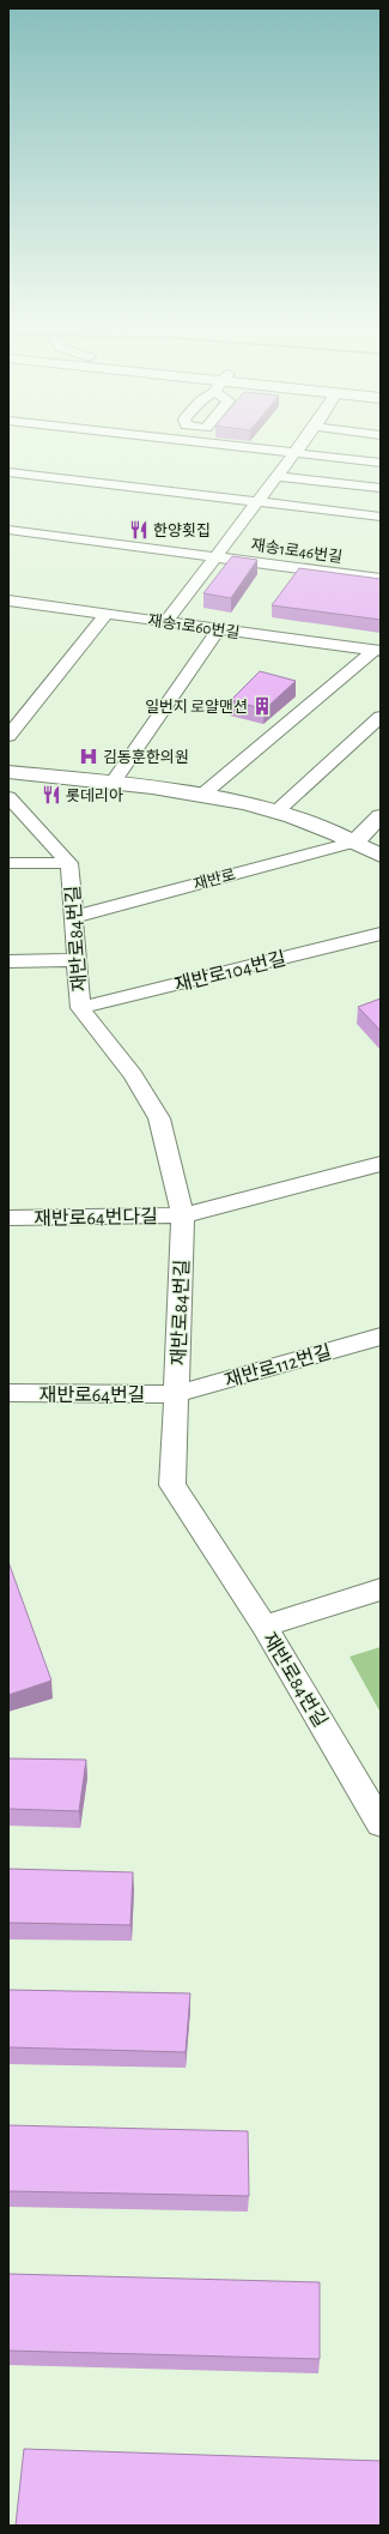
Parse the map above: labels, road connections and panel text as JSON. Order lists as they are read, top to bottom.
{
  "streets": {
    "street": [
      "재송1로46번길",
      "재송1로60번길",
      "재반로",
      "재반로84번길",
      "재반로104번길",
      "재반로64번다길",
      "재반로112번길",
      "재반로64번길"
    ]
  },
  "crossings": [
    ["재반로", "재반로84번길"],
    ["재반로84번길", "재반로104번길"],
    ["재반로84번길", "재반로64번다길"],
    ["재반로84번길", "재반로112번길"],
    ["재반로84번길", "재반로64번길"],
    ["재반로112번길", "재반로64번길"]
  ],
  "places": {
    "restaurant": ["한양횟집", "롯데리아"],
    "building": ["일번지 로얄맨션"],
    "hospital": ["김동훈한의원"]
  }
}
